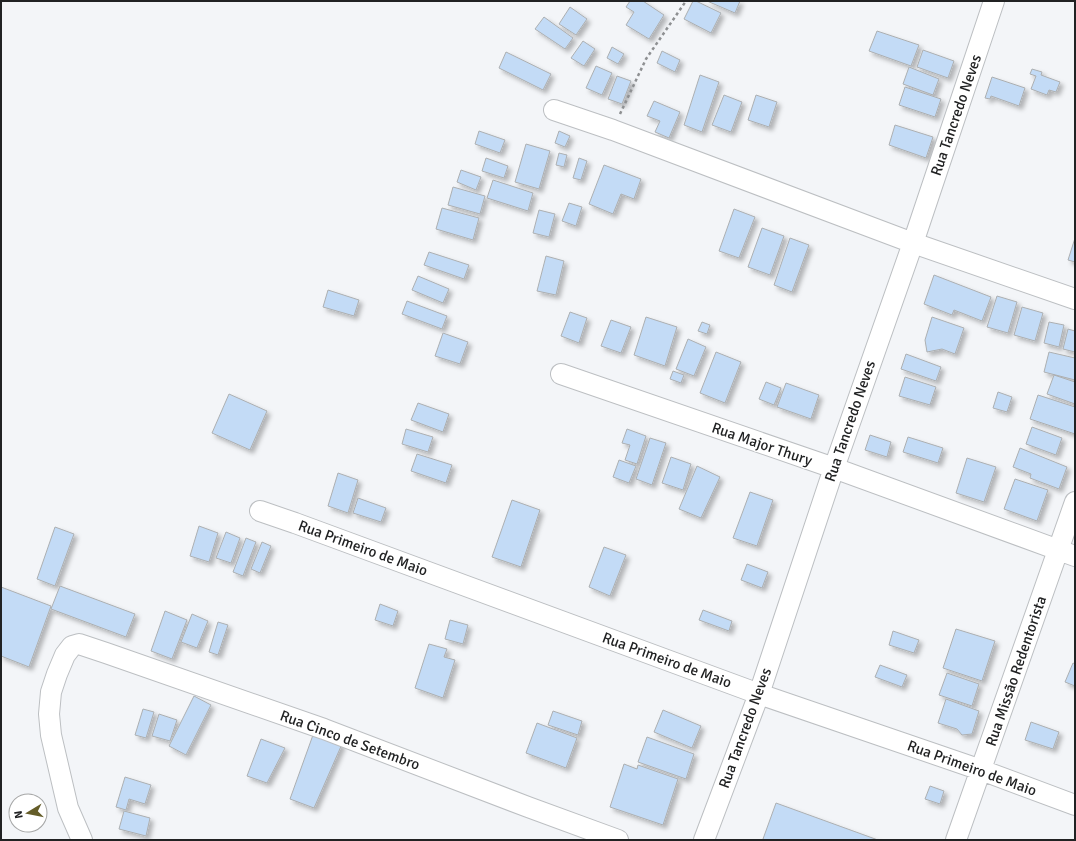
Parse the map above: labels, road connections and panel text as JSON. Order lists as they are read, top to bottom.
{
  "streets": {
    "street": [
      "Rua Tancredo Neves",
      "Rua Major Thury",
      "Rua Primeiro de Maio",
      "Rua Missão Redentorista",
      "Rua Cinco de Setembro"
    ]
  },
  "crossings": [
    ["Rua Tancredo Neves", "Rua Major Thury"],
    ["Rua Tancredo Neves", "Rua Primeiro de Maio"],
    ["Rua Major Thury", "Rua Missão Redentorista"],
    ["Rua Primeiro de Maio", "Rua Missão Redentorista"]
  ],
  "north": "left"
}
